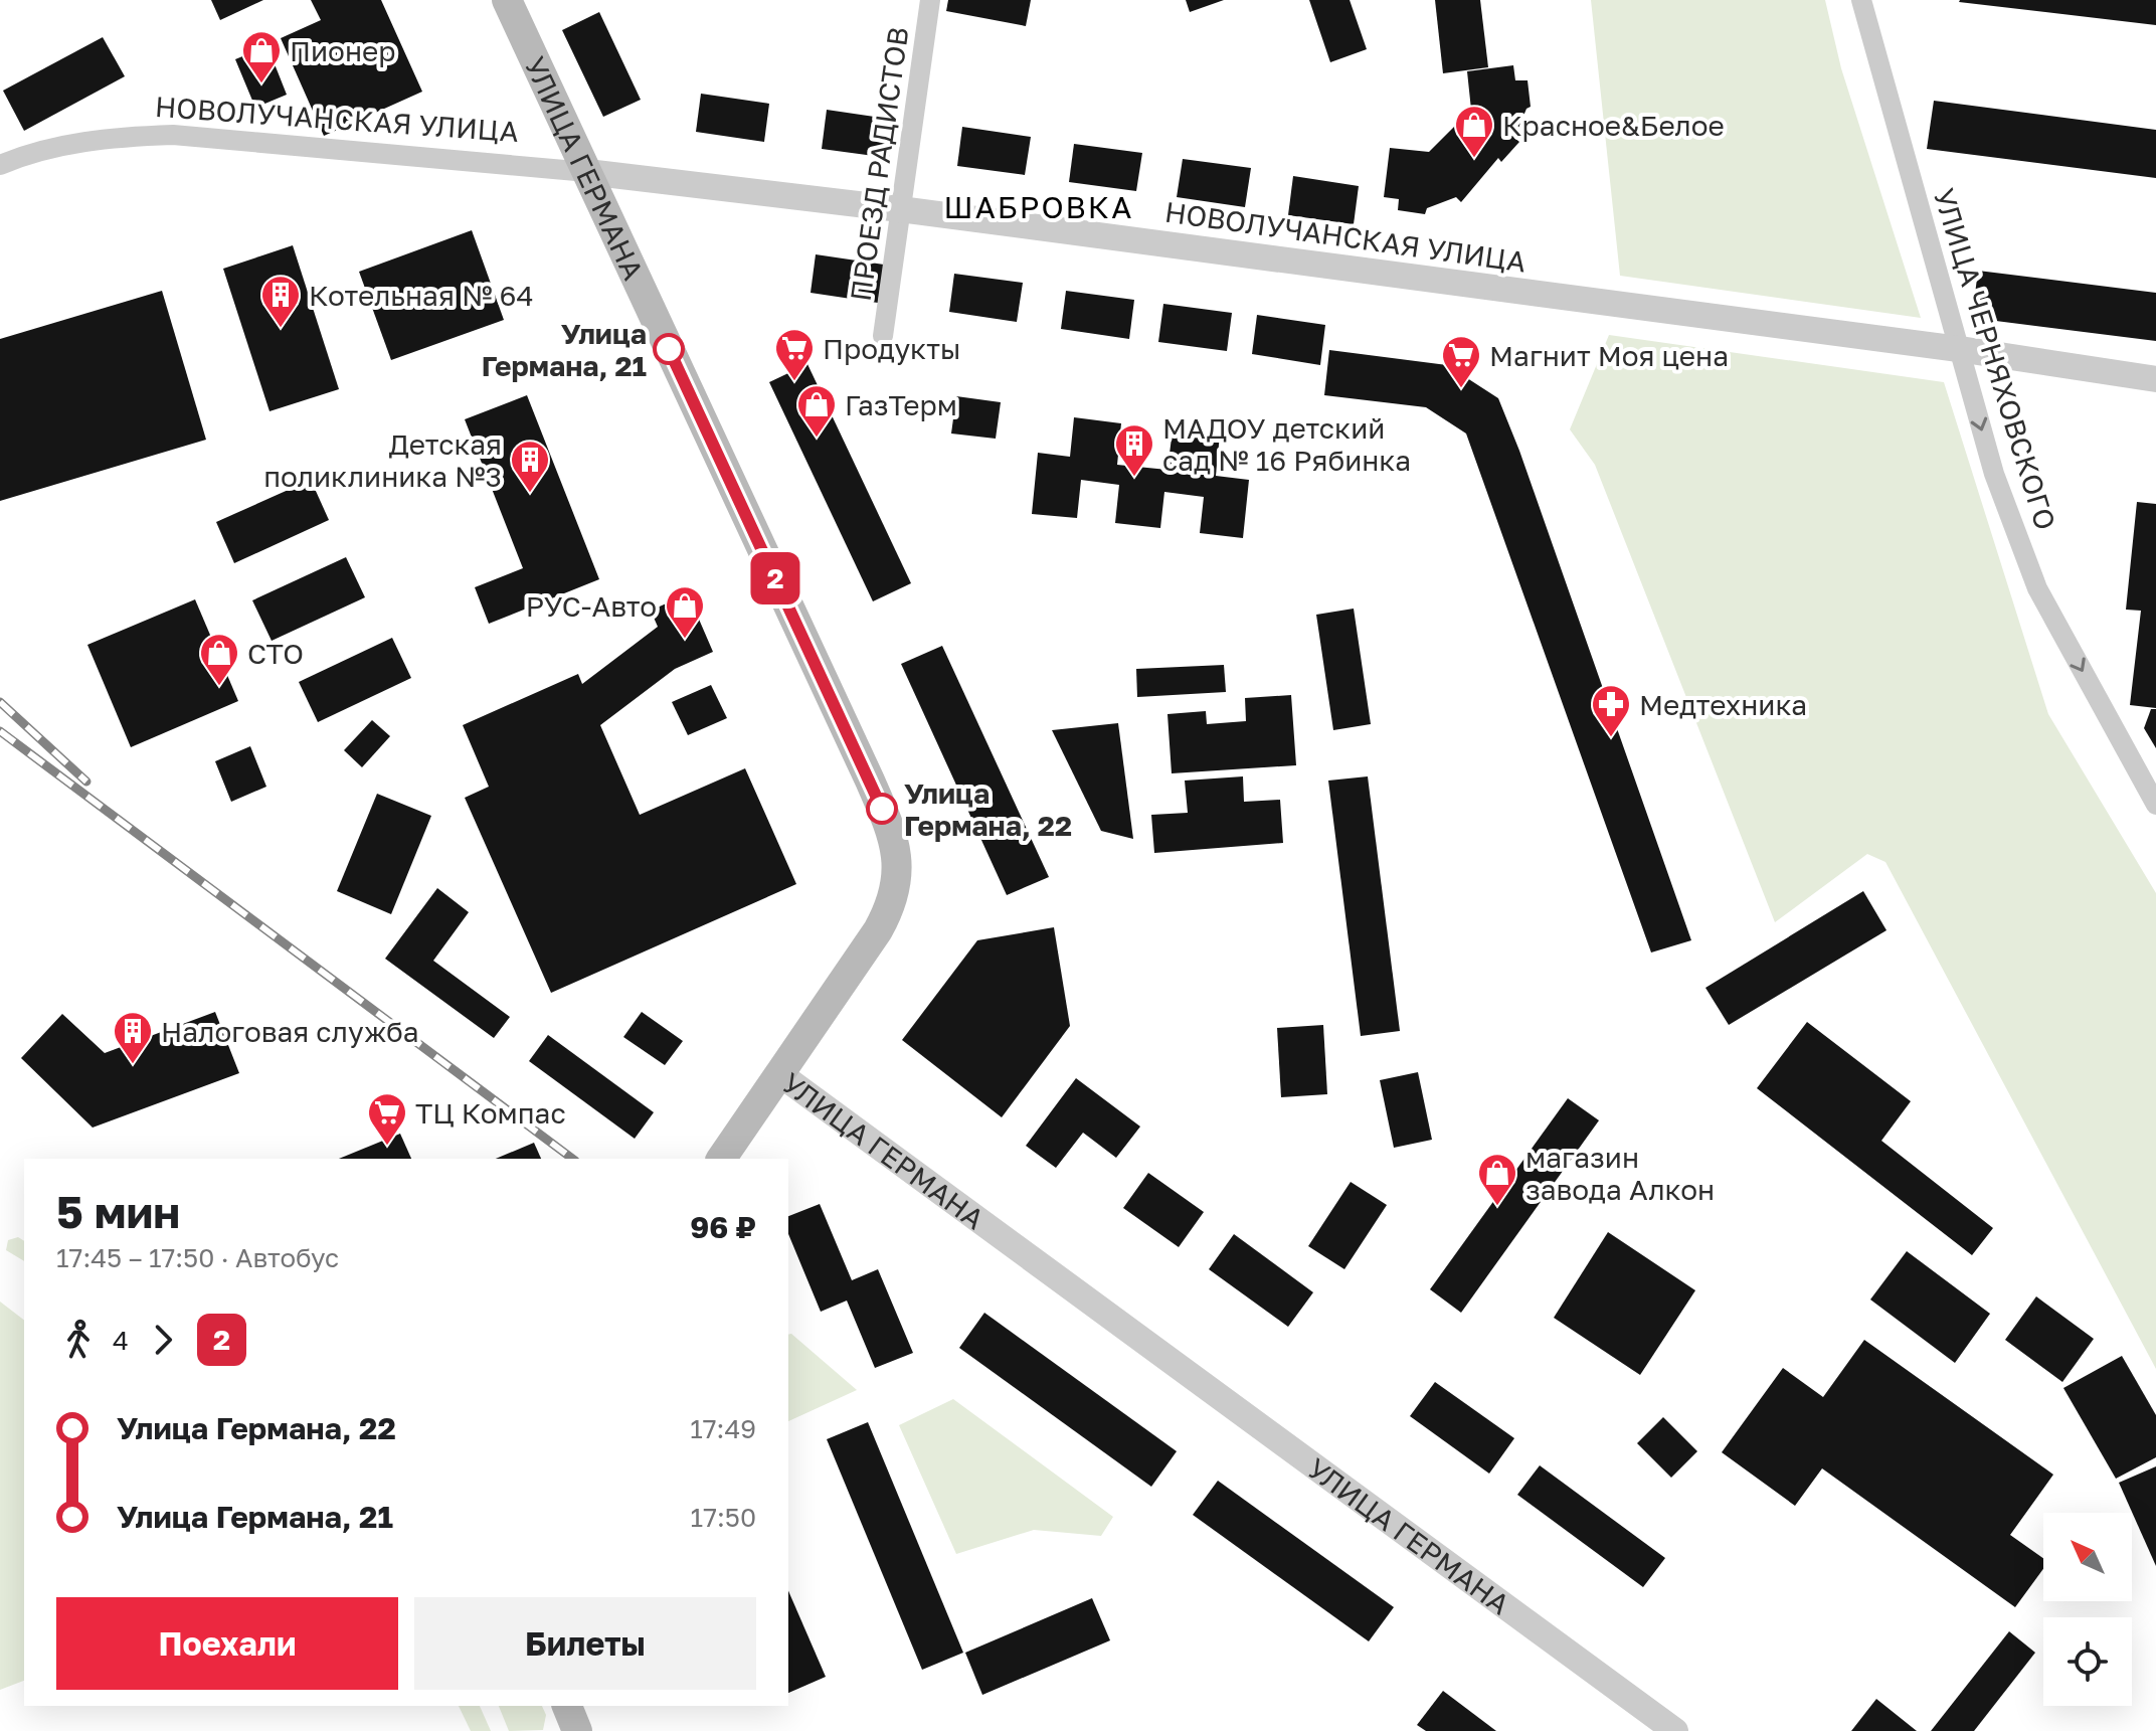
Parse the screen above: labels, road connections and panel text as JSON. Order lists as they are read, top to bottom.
{
  "streets": {
    "main road": ["УЛИЦА ГЕРМАНА"],
    "street": ["НОВОЛУЧАНСКАЯ УЛИЦА", "ПРОЕЗД РАДИСТОВ", "УЛИЦА ЧЕРНЯХОВСКОГО"]
  },
  "crossings": [
    ["НОВОЛУЧАНСКАЯ УЛИЦА", "ПРОЕЗД РАДИСТОВ"],
    ["НОВОЛУЧАНСКАЯ УЛИЦА", "УЛИЦА ГЕРМАНА"],
    ["НОВОЛУЧАНСКАЯ УЛИЦА", "УЛИЦА ЧЕРНЯХОВСКОГО"]
  ],
  "one_way": ["УЛИЦА ЧЕРНЯХОВСКОГО"],
  "districts": ["ШАБРОВКА"],
  "places": {
    "shop": [
      "Пионер",
      "Красное&Белое",
      "ГазТерм",
      "РУС-Авто",
      "СТО",
      "магазин завода Алкон"
    ],
    "building": [
      "Котельная № 64",
      "МАДОУ детский сад № 16 Рябинка",
      "Детская поликлиника №3",
      "Налоговая служба"
    ],
    "other": ["Улица Германа, 21", "Улица Германа, 22"],
    "supermarket": ["Продукты", "Магнит Моя цена", "ТЦ Компас"],
    "pharmacy": ["Медтехника"]
  },
  "lines": ["bus line 2"],
  "north": "top left",
  "page": {
    "on_map": "2",
    "heading": ["5 мин", "17:45 – 17:50 · Автобус", "96 ₽"],
    "legs": ["4", "2"],
    "list": [
      {
        "name": "Улица Германа, 22",
        "value": "17:49"
      },
      {
        "name": "Улица Германа, 21",
        "value": "17:50"
      }
    ],
    "buttons": ["Поехали", "Билеты"]
  }
}
